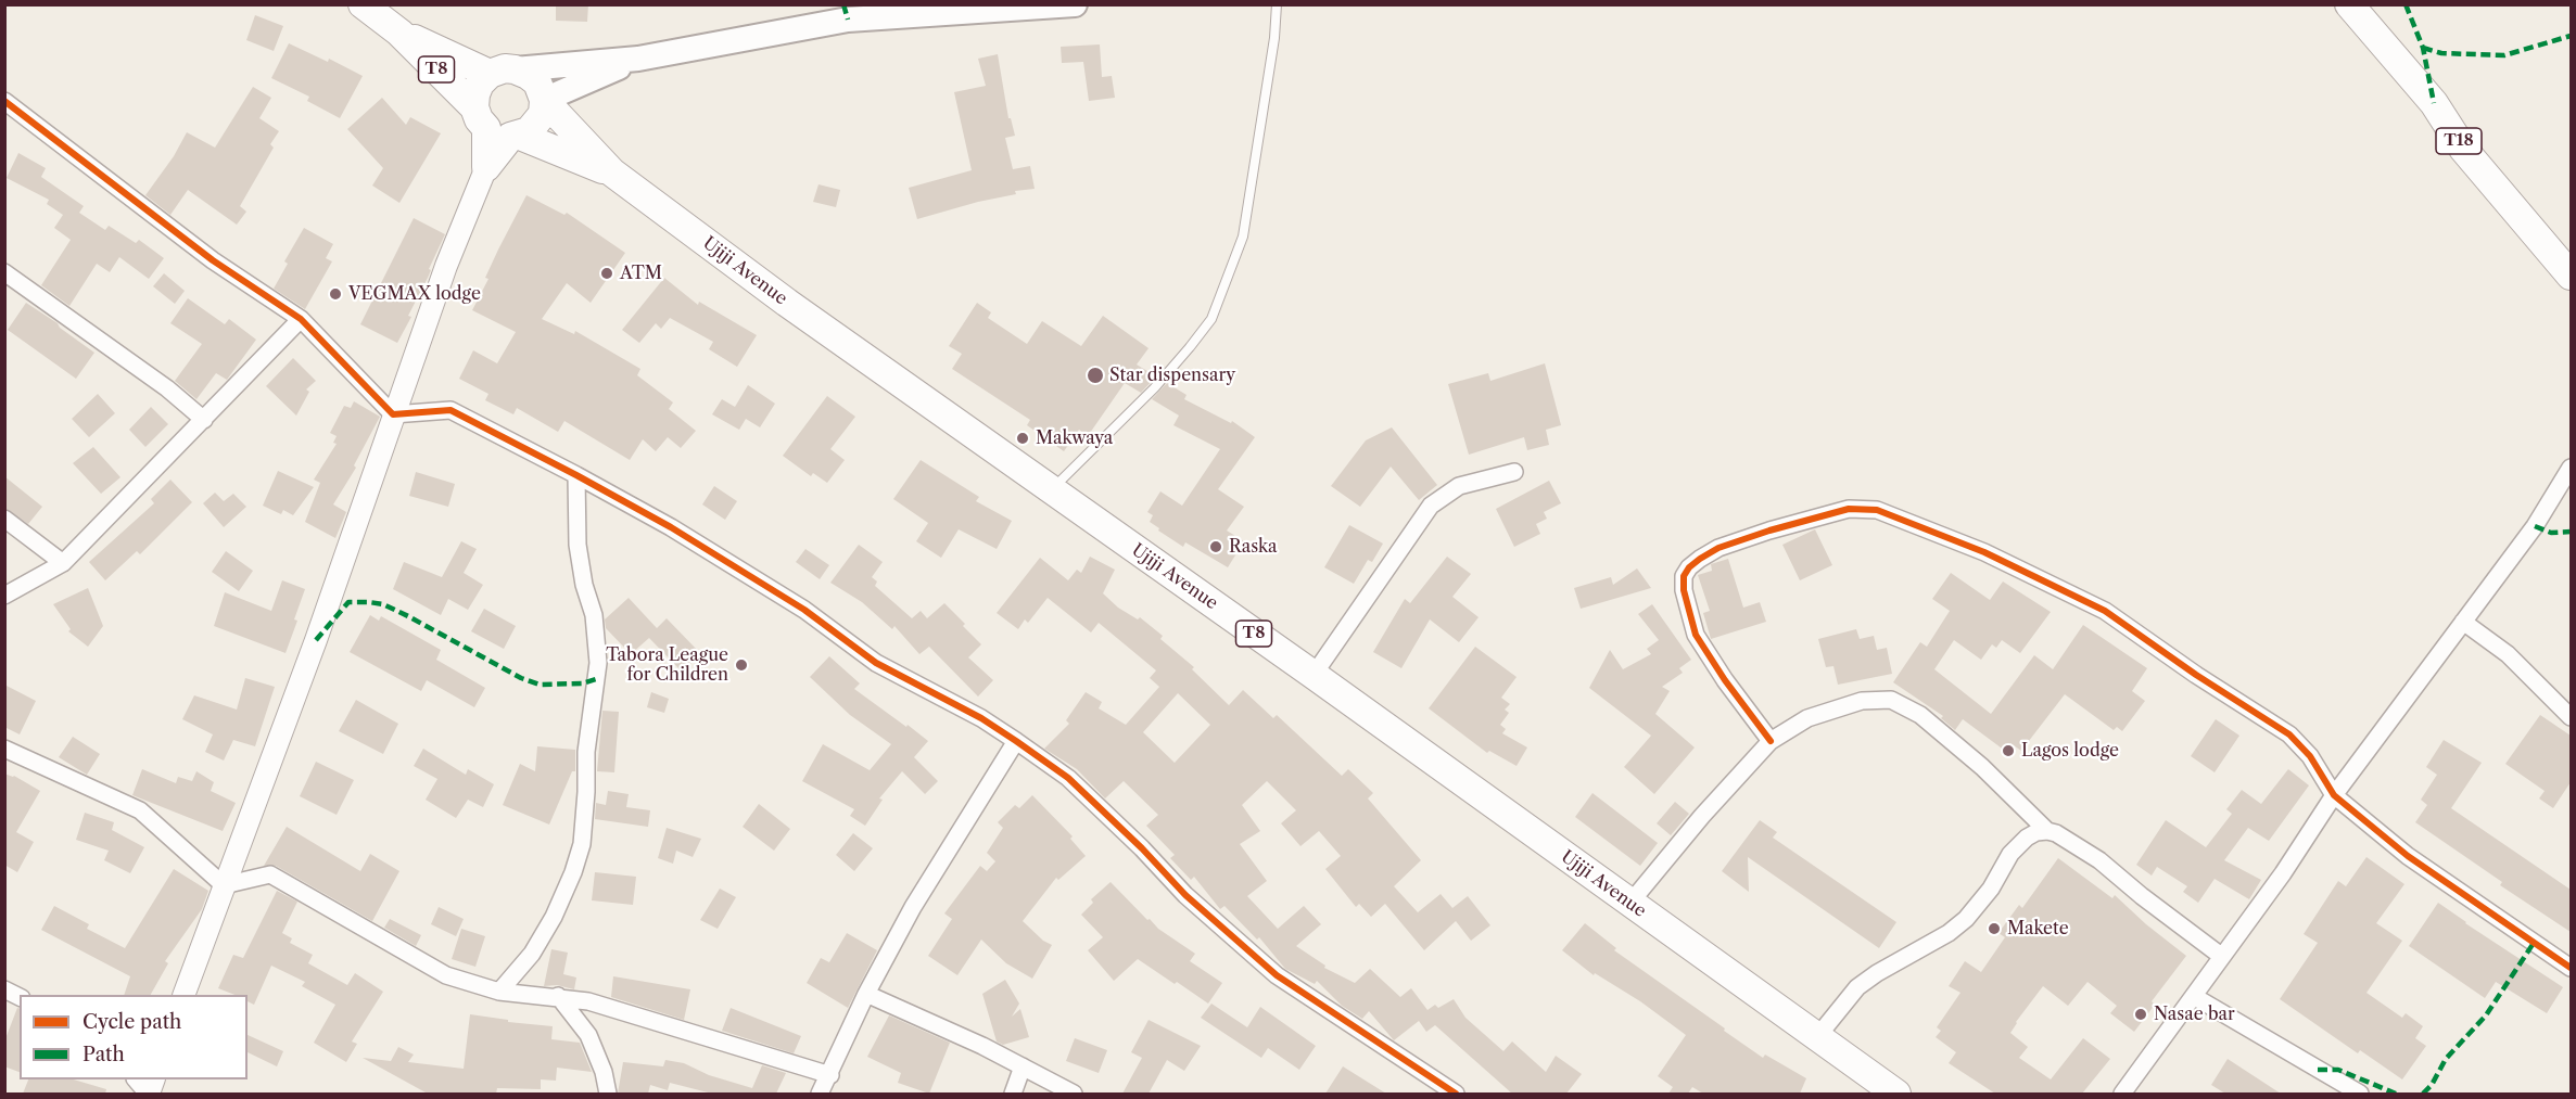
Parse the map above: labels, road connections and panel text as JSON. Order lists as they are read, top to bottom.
{
  "streets": {
    "highway": ["T8", "T18", "Ujiji Avenue"]
  },
  "crossings": [
    ["T8", "Ujiji Avenue"]
  ],
  "places": [
    "ATM",
    "VEGMAX lodge",
    "Star dispensary",
    "Makwaya",
    "Raska",
    "Tabora League for Children",
    "Lagos lodge",
    "Makete",
    "Nasae bar"
  ],
  "legend": ["Cycle path", "Path"]
}
